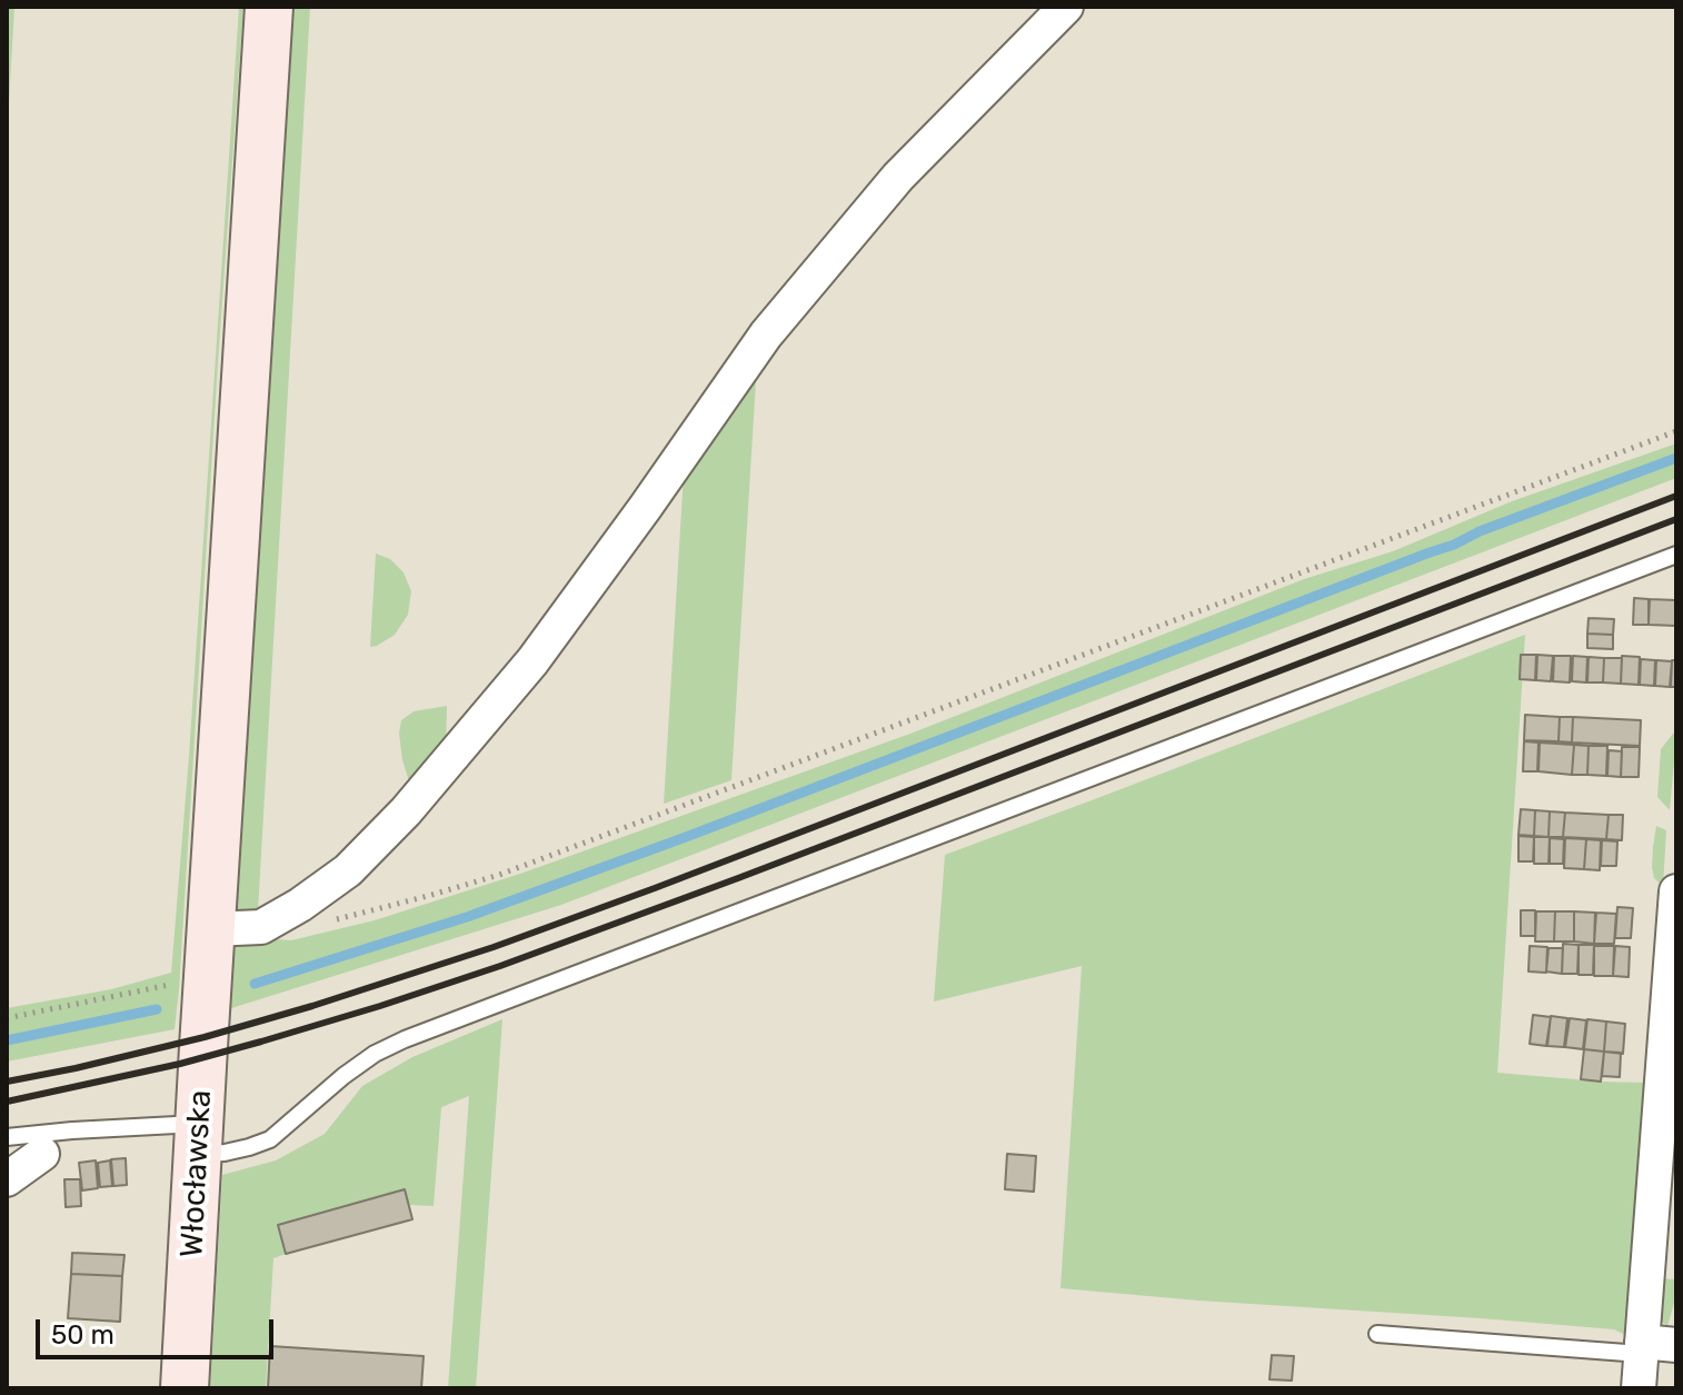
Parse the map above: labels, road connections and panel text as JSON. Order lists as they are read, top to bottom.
{
  "streets": {
    "street": ["Włocławska"]
  },
  "scale_bar": "50 m"
}
